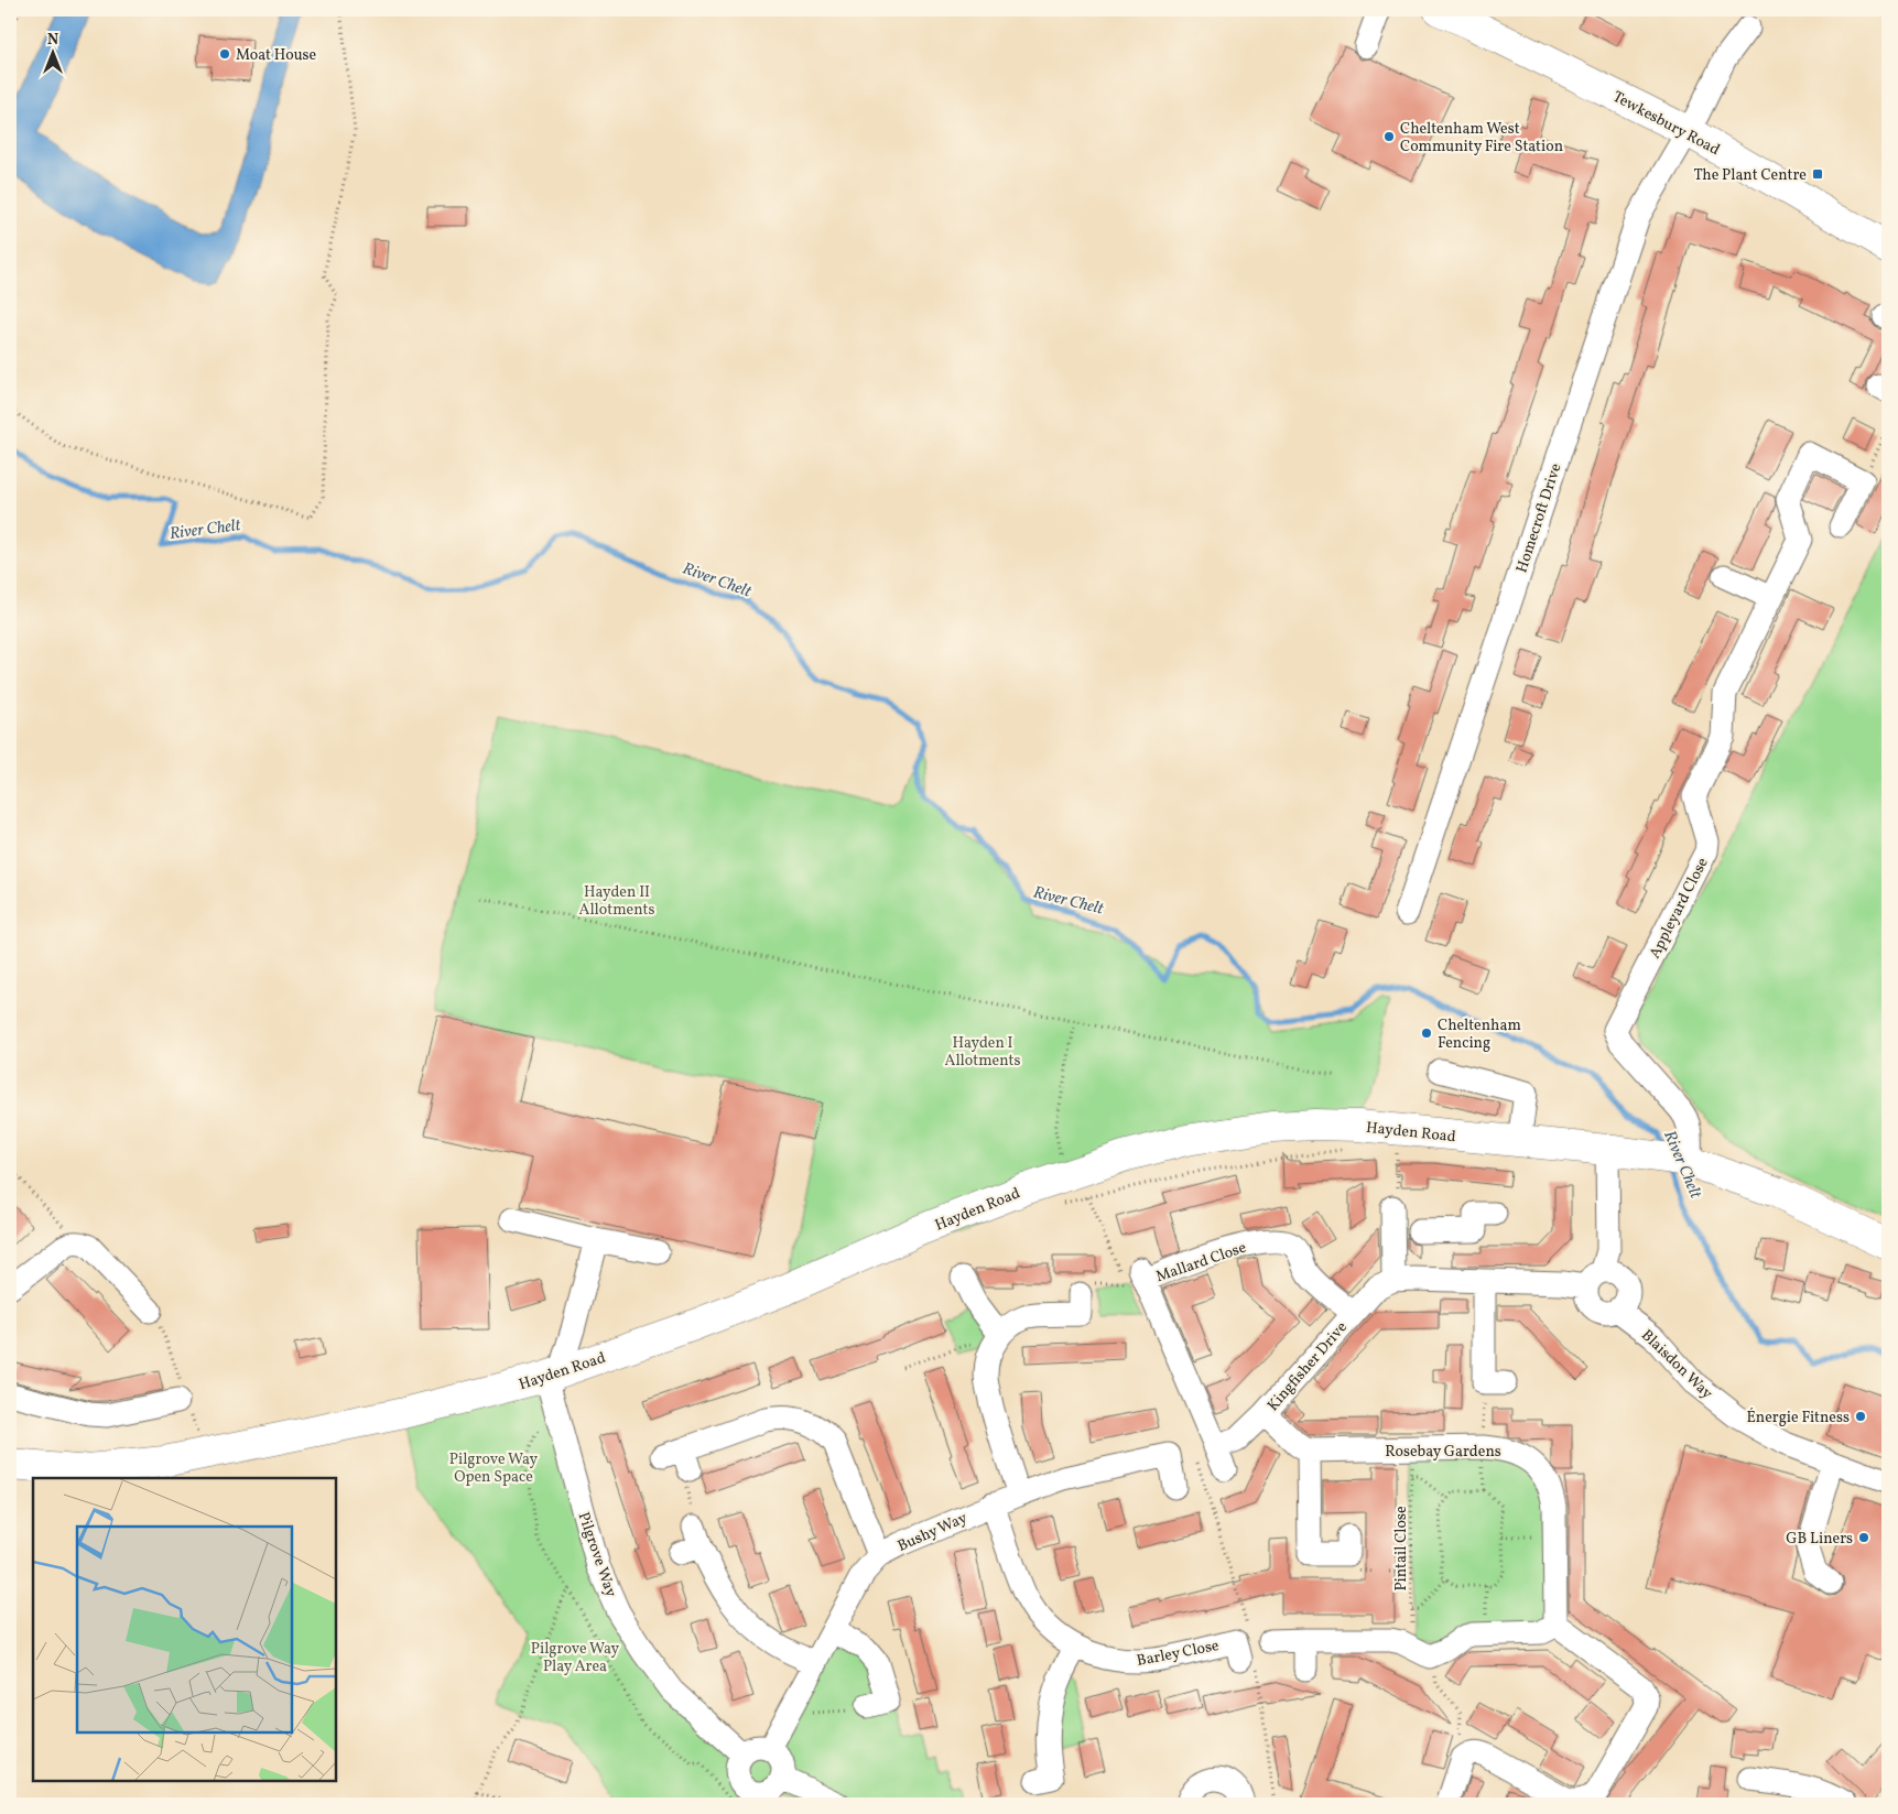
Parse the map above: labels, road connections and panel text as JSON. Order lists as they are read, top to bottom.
{
  "streets": {
    "main road": ["Tewkesbury Road", "Hayden Road"],
    "street": [
      "Homecroft Drive",
      "Appleyard Close",
      "Mallard Close",
      "Blaisdon Way",
      "Kingfisher Drive",
      "Rosebay Gardens",
      "Bushy Way",
      "Pilgrove Way",
      "Barley Close"
    ],
    "path": ["Pintail Close"]
  },
  "crossings": [
    ["Tewkesbury Road", "Homecroft Drive"],
    ["Appleyard Close", "Hayden Road"],
    ["Hayden Road", "Pilgrove Way"],
    ["Mallard Close", "Kingfisher Drive"],
    ["Blaisdon Way", "Kingfisher Drive"],
    ["Rosebay Gardens", "Pintail Close"],
    ["Bushy Way", "Pilgrove Way"],
    ["Bushy Way", "Barley Close"]
  ],
  "water": ["River Chelt"],
  "parks": [
    "Hayden II Allotments",
    "Hayden I Allotments",
    "Pilgrove Way Open Space",
    "Pilgrove Way Play Area"
  ],
  "places": {
    "other": [
      "Moat House",
      "Cheltenham West Community Fire Station",
      "Cheltenham Fencing",
      "Énergie Fitness",
      "GB Liners"
    ],
    "transit": ["The Plant Centre"]
  },
  "north": "top"
}
